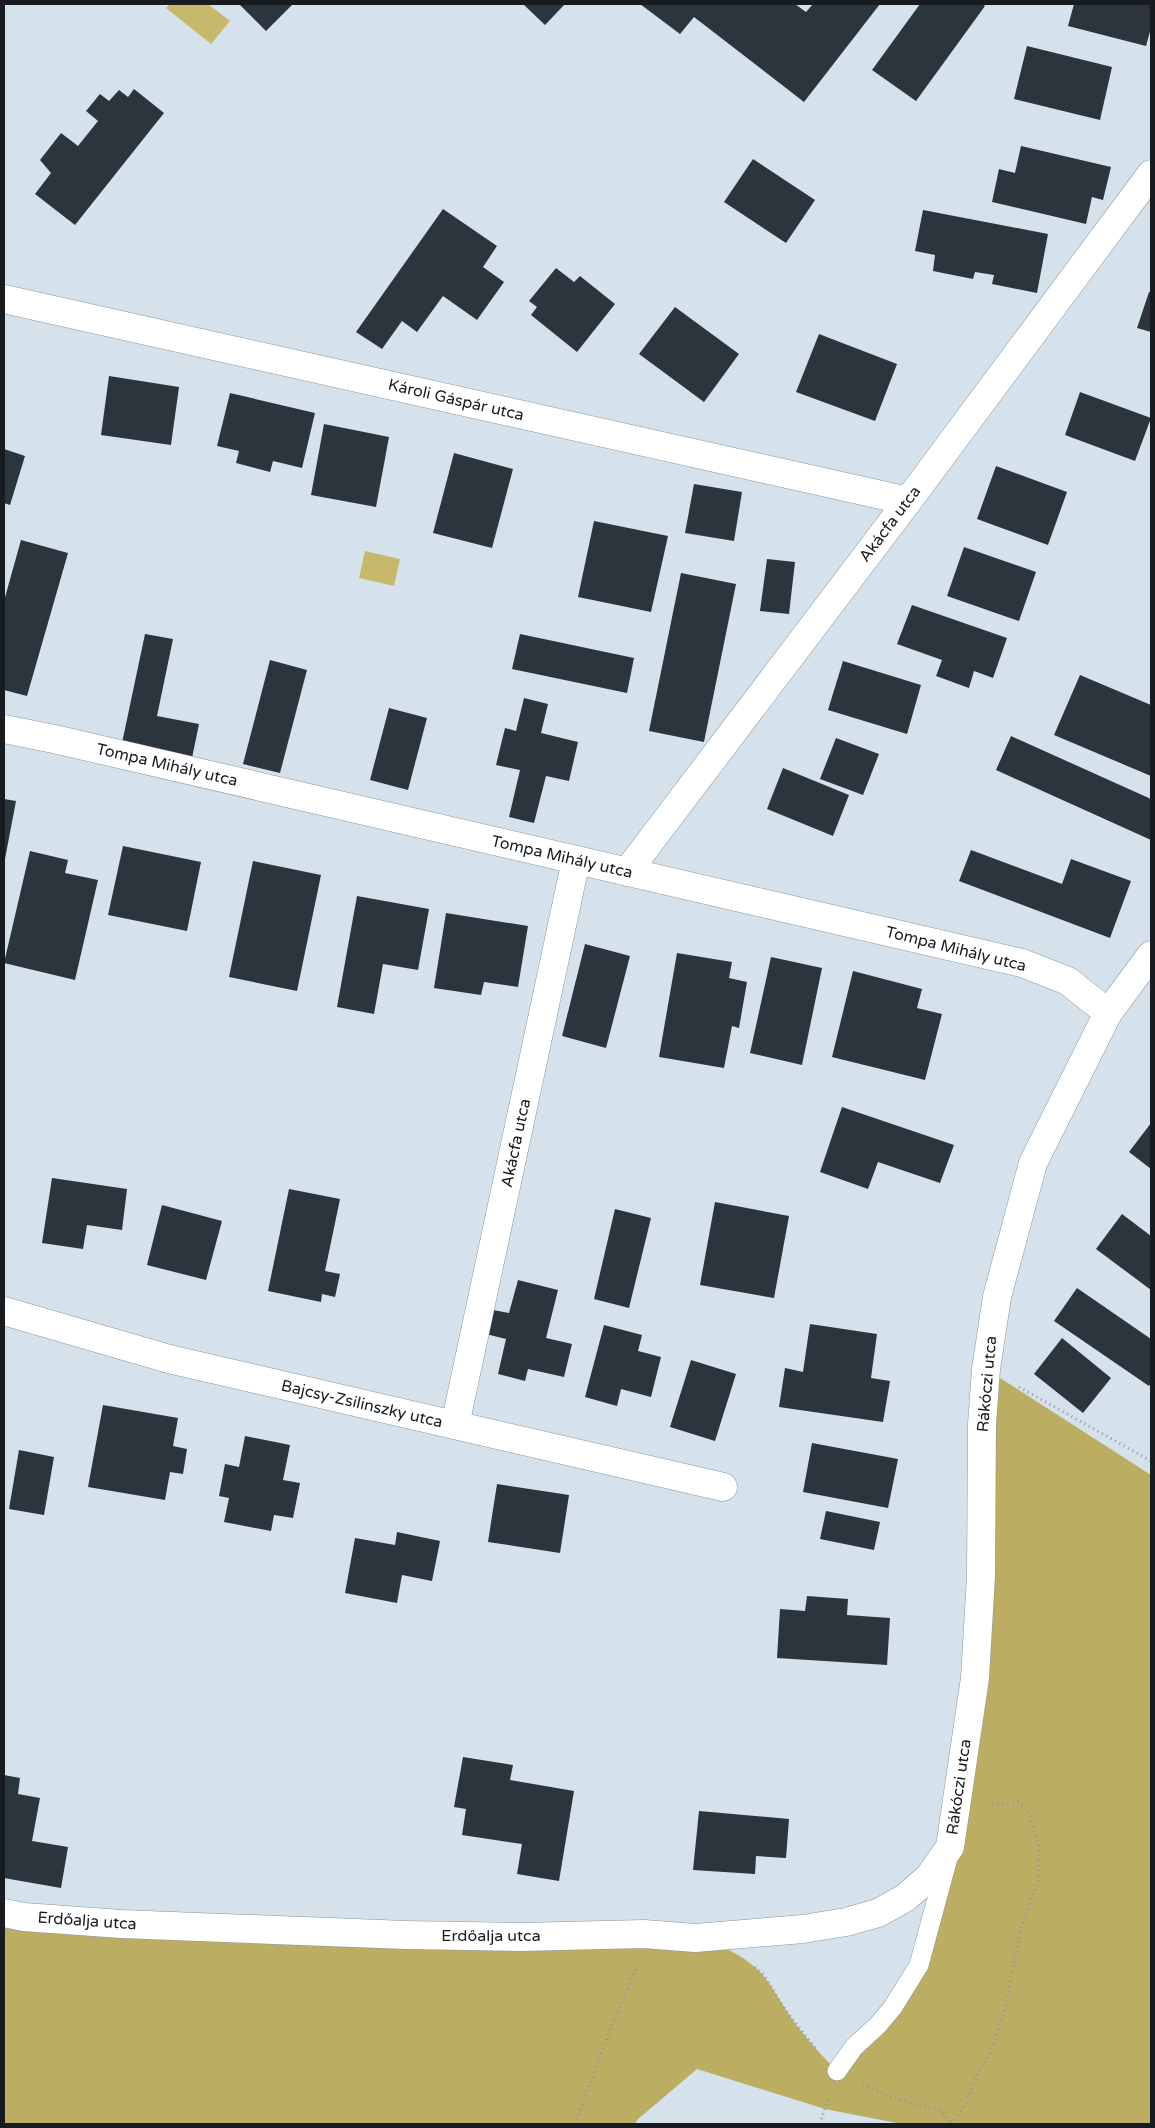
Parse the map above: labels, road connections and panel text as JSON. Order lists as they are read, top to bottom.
{
  "streets": {
    "street": [
      "Károli Gáspár utca",
      "Akácfa utca",
      "Tompa Mihály utca",
      "Rákóczi utca",
      "Bajcsy-Zsilinszky utca",
      "Erdőalja utca"
    ]
  },
  "crossings": [
    ["Károli Gáspár utca", "Akácfa utca"],
    ["Akácfa utca", "Tompa Mihály utca"],
    ["Akácfa utca", "Bajcsy-Zsilinszky utca"],
    ["Tompa Mihály utca", "Rákóczi utca"],
    ["Rákóczi utca", "Erdőalja utca"]
  ]
}
